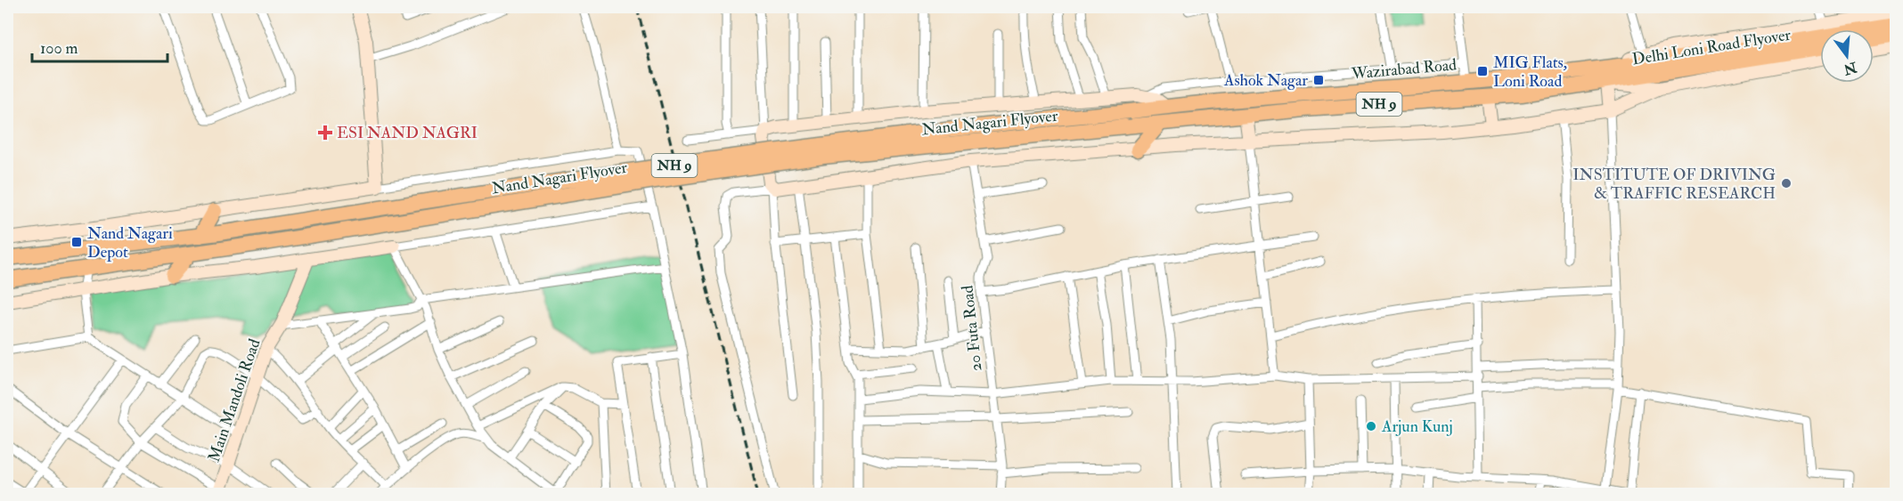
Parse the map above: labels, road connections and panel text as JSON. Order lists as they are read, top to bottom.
{
  "streets": {
    "highway": [
      "Delhi Loni Road Flyover",
      "Wazirabad Road",
      "NH 9",
      "Nand Nagari Flyover"
    ],
    "street": ["20 Futa Road", "Main Mandoli Road"]
  },
  "crossings": [
    ["Delhi Loni Road Flyover", "Wazirabad Road"],
    ["Wazirabad Road", "Nand Nagari Flyover"],
    ["NH 9", "Nand Nagari Flyover"]
  ],
  "places": {
    "transit": ["MIG Flats, Loni Road", "Ashok Nagar", "Nand Nagari Depot"],
    "health": ["ESI NAND NAGRI"],
    "other": ["INSTITUTE OF DRIVING & TRAFFIC RESEARCH", "Arjun Kunj"]
  },
  "scale_bar": "100 m",
  "north": "bottom"
}
